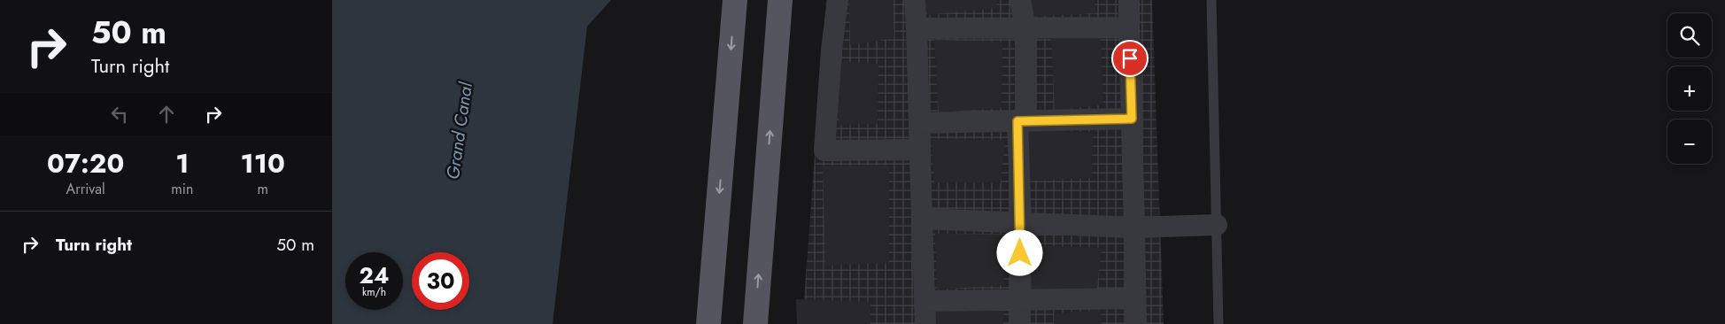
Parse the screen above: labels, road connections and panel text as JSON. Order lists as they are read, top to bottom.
{
  "water": ["Grand Canal"],
  "page": {
    "turn": ["50 m", "Turn right"],
    "map_buttons": ["+", "−"],
    "eta": [
      "07:20",
      "Arrival",
      "1",
      "min",
      "110",
      "m"
    ],
    "list": [
      {
        "name": "Turn right",
        "value": "50 m"
      }
    ],
    "speed": "24 km/h",
    "limit": "30"
  }
}
